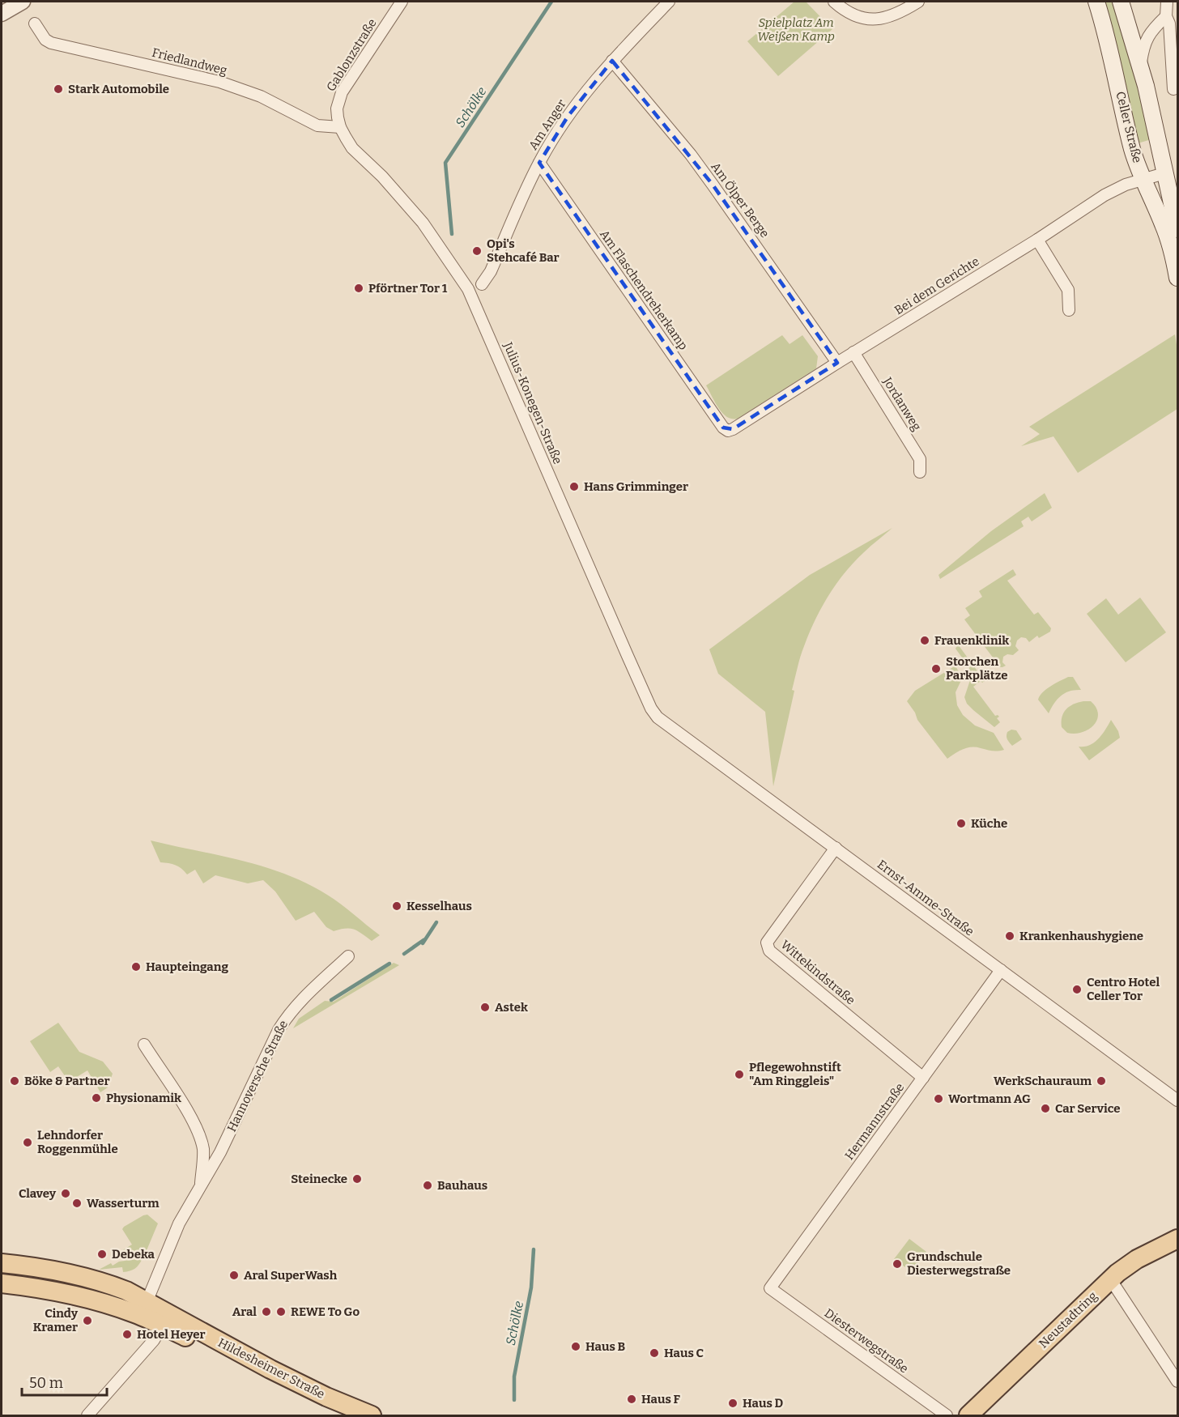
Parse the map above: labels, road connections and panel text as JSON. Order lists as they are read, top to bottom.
{
  "streets": {
    "main road": ["Celler Straße", "Neustadtring", "Hildesheimer Straße"],
    "street": [
      "Gablonzstraße",
      "Friedlandweg",
      "Am Anger",
      "Am Ölper Berge",
      "Bei dem Gerichte",
      "Am Flaschendreherkamp",
      "Julius-Konegen-Straße",
      "Jordanweg",
      "Ernst-Amme-Straße",
      "Wittekindstraße",
      "Hannoversche Straße",
      "Hermannstraße",
      "Diesterwegstraße"
    ]
  },
  "crossings": [
    ["Gablonzstraße", "Friedlandweg"],
    ["Gablonzstraße", "Julius-Konegen-Straße"],
    ["Friedlandweg", "Julius-Konegen-Straße"],
    ["Am Anger", "Am Ölper Berge"],
    ["Am Anger", "Am Flaschendreherkamp"],
    ["Celler Straße", "Bei dem Gerichte"],
    ["Am Ölper Berge", "Bei dem Gerichte"],
    ["Bei dem Gerichte", "Am Flaschendreherkamp"],
    ["Bei dem Gerichte", "Jordanweg"],
    ["Julius-Konegen-Straße", "Ernst-Amme-Straße"],
    ["Ernst-Amme-Straße", "Wittekindstraße"],
    ["Ernst-Amme-Straße", "Hermannstraße"],
    ["Wittekindstraße", "Hermannstraße"],
    ["Hannoversche Straße", "Hildesheimer Straße"],
    ["Hermannstraße", "Diesterwegstraße"]
  ],
  "water": ["Schölke"],
  "parks": ["Spielplatz Am Weißen Kamp"],
  "places": [
    "Stark Automobile",
    "Opi's Stehcafé Bar",
    "Pförtner Tor 1",
    "Hans Grimminger",
    "Frauenklinik",
    "Storchen Parkplätze",
    "Küche",
    "Kesselhaus",
    "Krankenhaushygiene",
    "Haupteingang",
    "Centro Hotel Celler Tor",
    "Astek",
    "Pflegewohnstift \"Am Ringgleis\"",
    "Böke & Partner",
    "WerkSchauraum",
    "Physionamik",
    "Wortmann AG",
    "Car Service",
    "Lehndorfer Roggenmühle",
    "Steinecke",
    "Bauhaus",
    "Clavey",
    "Wasserturm",
    "Debeka",
    "Grundschule Diesterwegstraße",
    "Aral SuperWash",
    "Aral",
    "REWE To Go",
    "Cindy Kramer",
    "Hotel Heyer",
    "Haus B",
    "Haus C",
    "Haus F",
    "Haus D"
  ],
  "scale_bar": "50 m"
}
